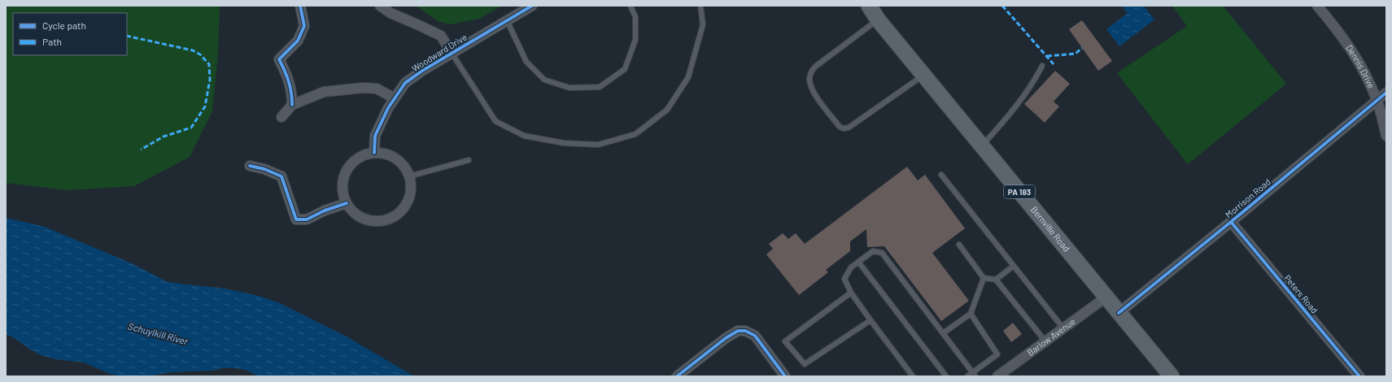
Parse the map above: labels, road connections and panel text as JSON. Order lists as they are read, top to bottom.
{
  "streets": {
    "main road": ["PA 183", "Bernville Road"],
    "street": [
      "Woodward Drive",
      "Dennis Drive",
      "Morrison Road",
      "Peters Road",
      "Barlow Avenue"
    ]
  },
  "crossings": [
    ["Dennis Drive", "Morrison Road"],
    ["Morrison Road", "Bernville Road"],
    ["Morrison Road", "Peters Road"],
    ["Bernville Road", "Barlow Avenue"]
  ],
  "water": ["Schuylkill River"],
  "legend": ["Cycle path", "Path"]
}
